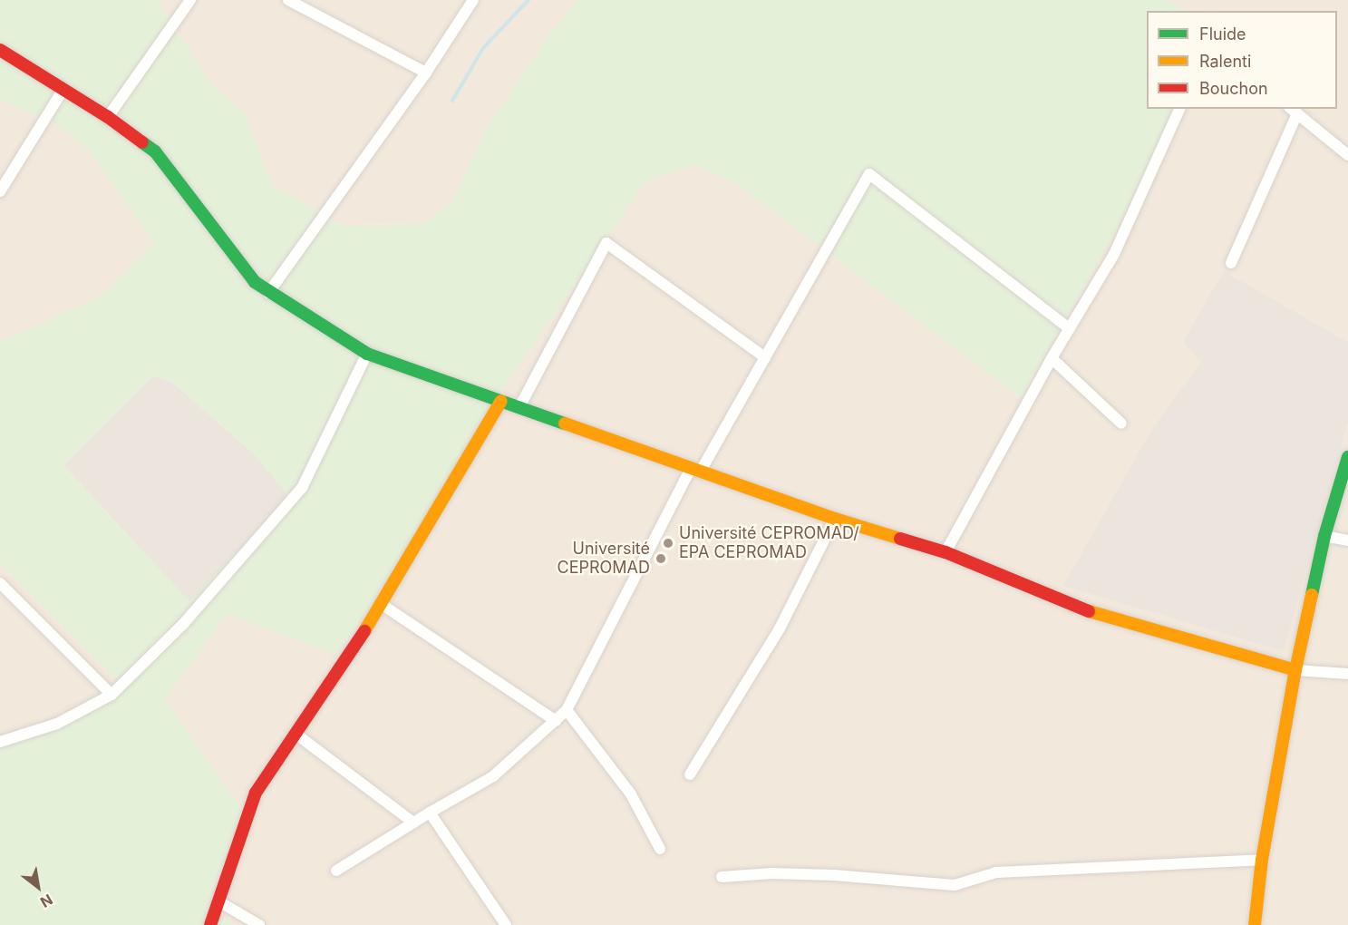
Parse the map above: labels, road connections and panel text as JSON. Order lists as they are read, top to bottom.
{
  "places": ["Université CEPROMAD/ EPA CEPROMAD", "Université CEPROMAD"],
  "legend": ["Fluide", "Ralenti", "Bouchon"],
  "north": "bottom right"
}
